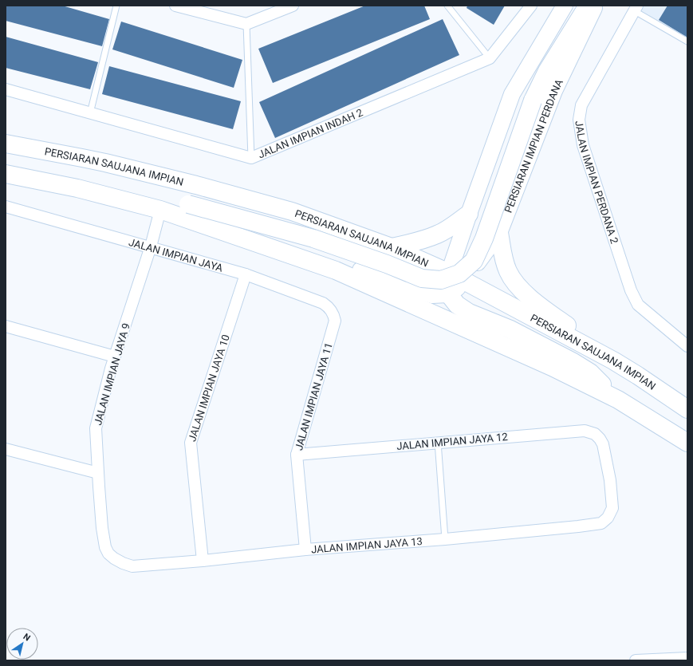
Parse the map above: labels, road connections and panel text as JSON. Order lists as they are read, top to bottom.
{
  "streets": {
    "highway": ["PERSIARAN SAUJANA IMPIAN"],
    "street": [
      "JALAN IMPIAN INDAH 2",
      "PERSIARAN IMPIAN PERDANA",
      "JALAN IMPIAN PERDANA 2",
      "JALAN IMPIAN JAYA",
      "JALAN IMPIAN JAYA 9",
      "JALAN IMPIAN JAYA 10",
      "JALAN IMPIAN JAYA 11",
      "JALAN IMPIAN JAYA 12",
      "JALAN IMPIAN JAYA 13"
    ]
  },
  "crossings": [
    ["PERSIARAN IMPIAN PERDANA", "PERSIARAN SAUJANA IMPIAN"],
    ["JALAN IMPIAN JAYA", "JALAN IMPIAN JAYA 9"],
    ["JALAN IMPIAN JAYA", "JALAN IMPIAN JAYA 10"],
    ["JALAN IMPIAN JAYA", "JALAN IMPIAN JAYA 11"],
    ["JALAN IMPIAN JAYA 9", "JALAN IMPIAN JAYA 13"],
    ["JALAN IMPIAN JAYA 10", "JALAN IMPIAN JAYA 13"],
    ["JALAN IMPIAN JAYA 11", "JALAN IMPIAN JAYA 12"],
    ["JALAN IMPIAN JAYA 11", "JALAN IMPIAN JAYA 13"],
    ["JALAN IMPIAN JAYA 12", "JALAN IMPIAN JAYA 13"]
  ],
  "north": "top right"
}
